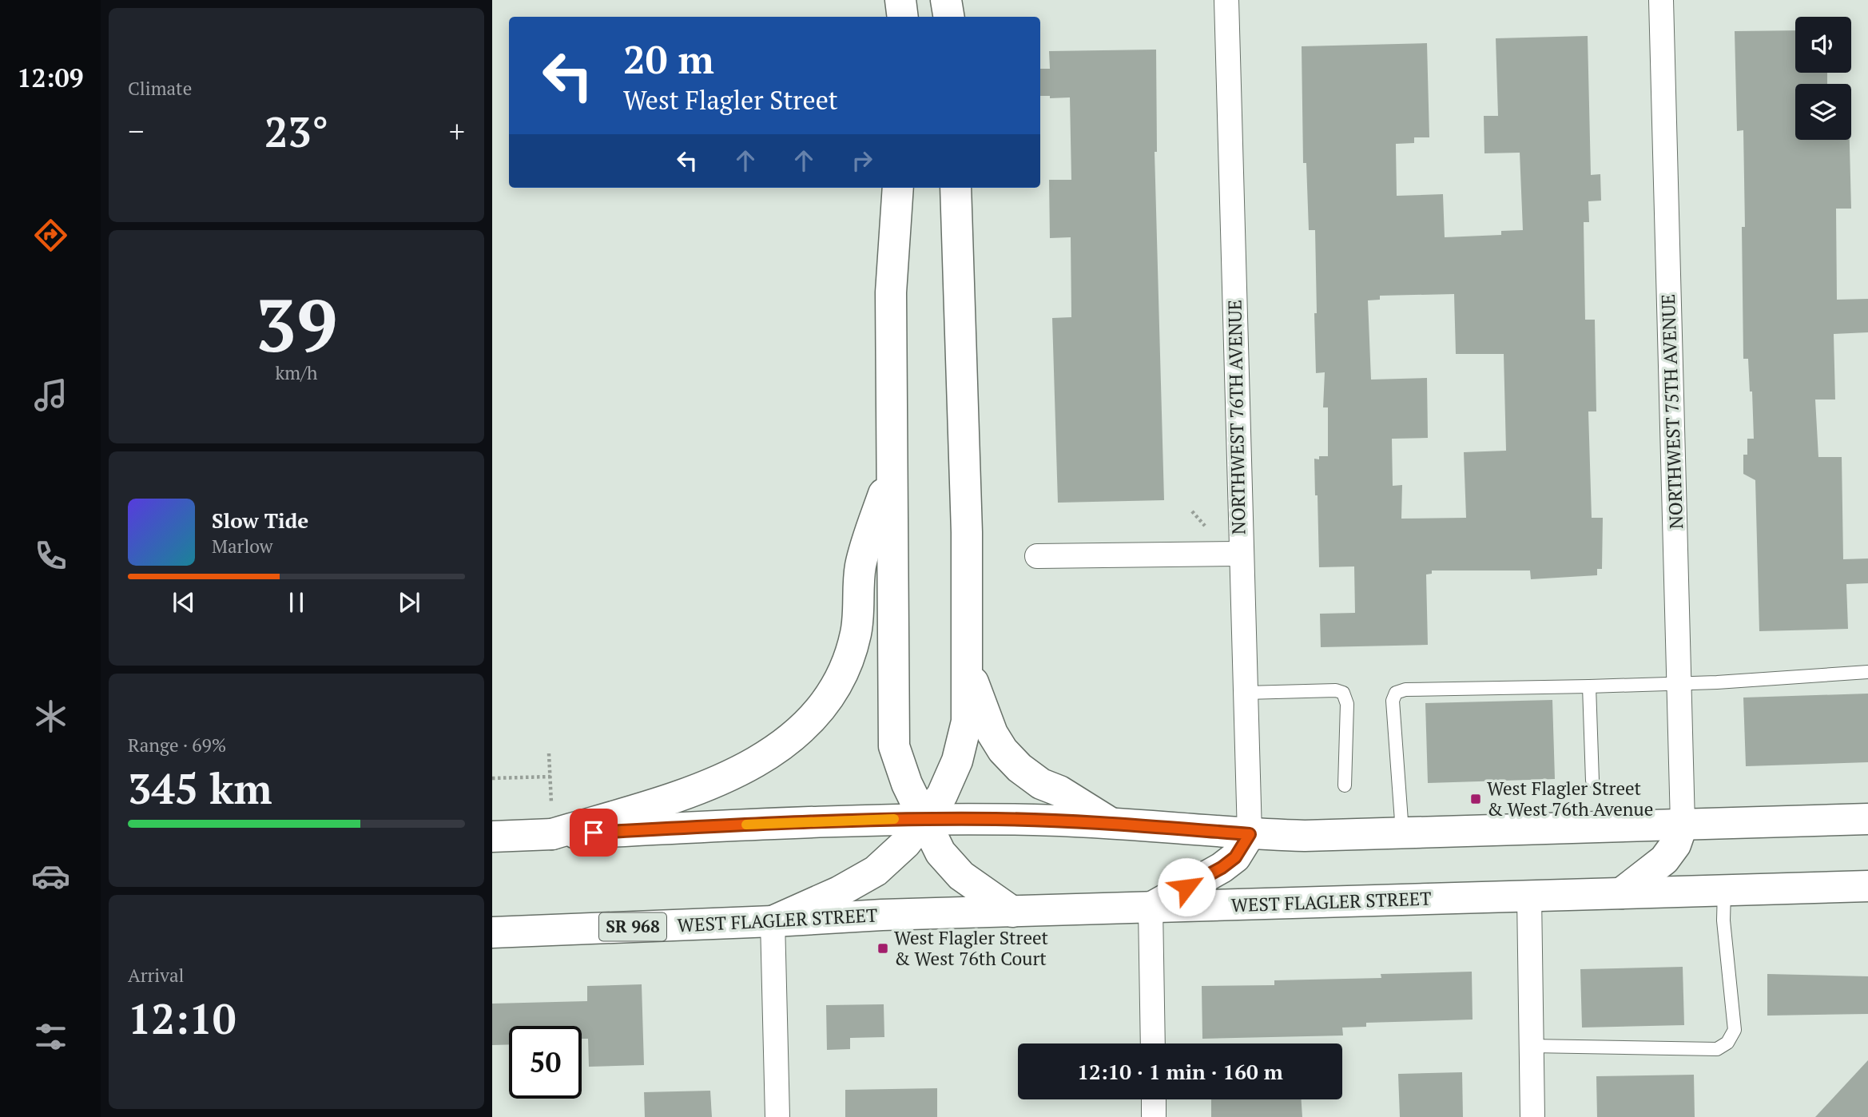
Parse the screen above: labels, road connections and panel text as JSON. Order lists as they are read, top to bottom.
{
  "streets": {
    "main road": ["WEST FLAGLER STREET", "SR 968"],
    "street": ["NORTHWEST 75TH AVENUE", "NORTHWEST 76TH AVENUE"]
  },
  "places": {
    "transit": ["West Flagler Street & West 76th Avenue", "West Flagler Street & West 76th Court"]
  },
  "page": {
    "tabs": "12:09",
    "tile": [
      "Climate",
      ["39", "km/h"],
      ["Range · 69%", "345 km"],
      ["Arrival", "12:10"]
    ],
    "turn": ["20 m", "West Flagler Street"],
    "heat": ["−", "23°", "+"],
    "song": ["Slow Tide", "Marlow"],
    "limit": "50",
    "trip": "12:10 · 1 min · 160 m"
  }
}
